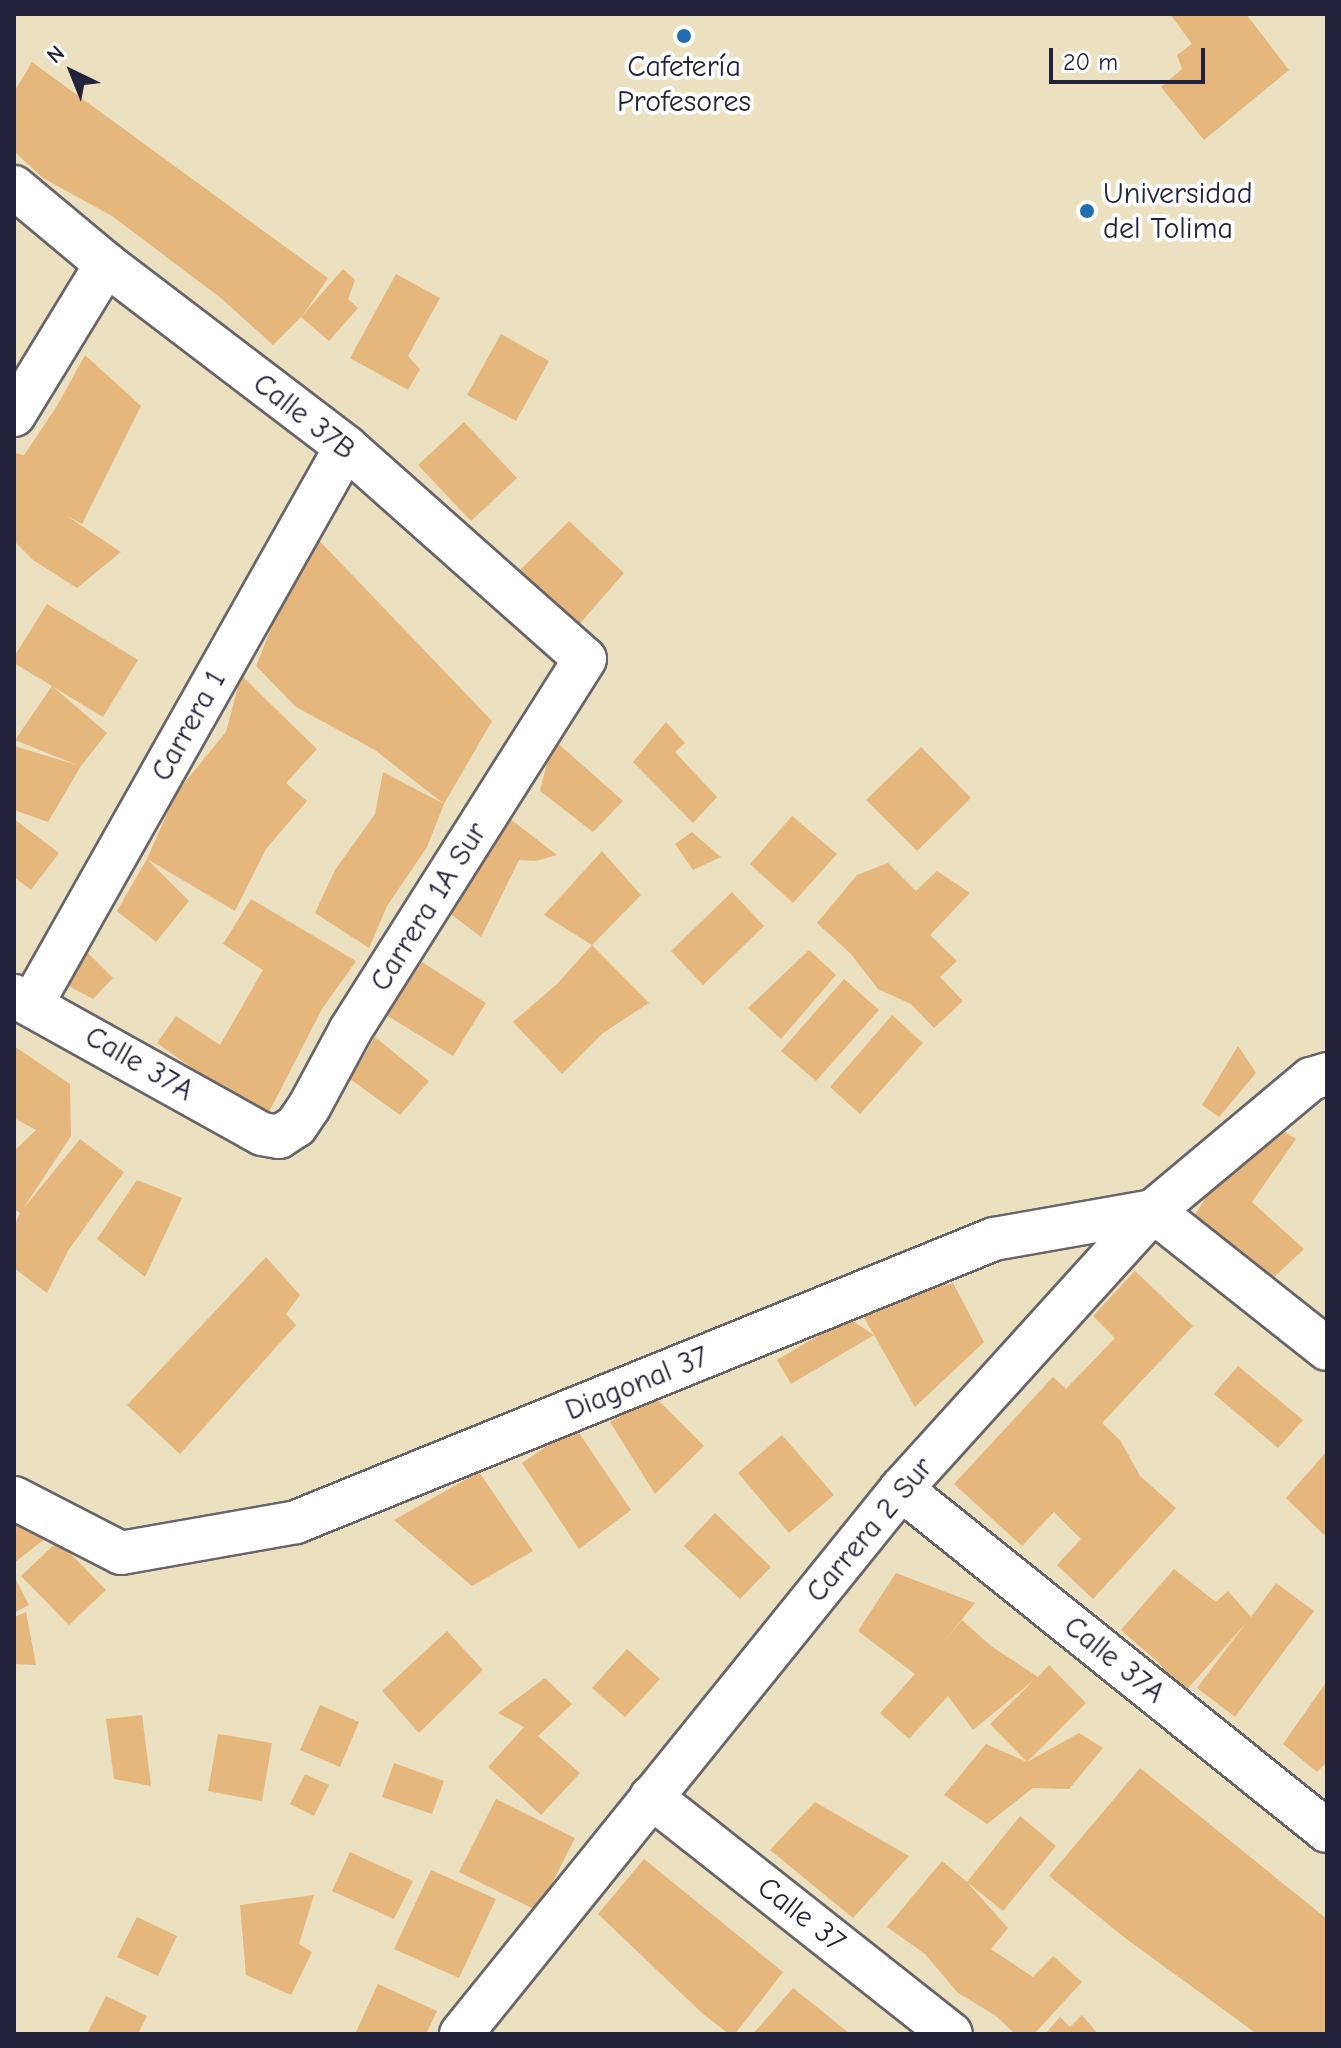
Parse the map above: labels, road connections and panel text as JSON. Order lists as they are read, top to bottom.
{
  "streets": {
    "street": [
      "Calle 37B",
      "Carrera 1",
      "Carrera 1A Sur",
      "Calle 37A",
      "Diagonal 37",
      "Carrera 2 Sur",
      "Calle 37"
    ]
  },
  "crossings": [
    ["Calle 37B", "Carrera 1"],
    ["Calle 37B", "Carrera 1A Sur"],
    ["Carrera 1", "Calle 37A"],
    ["Carrera 1A Sur", "Calle 37A"],
    ["Calle 37A", "Carrera 2 Sur"],
    ["Diagonal 37", "Carrera 2 Sur"],
    ["Carrera 2 Sur", "Calle 37"]
  ],
  "places": ["Cafetería Profesores", "Universidad del Tolima"],
  "scale_bar": "20 m",
  "north": "top left"
}
